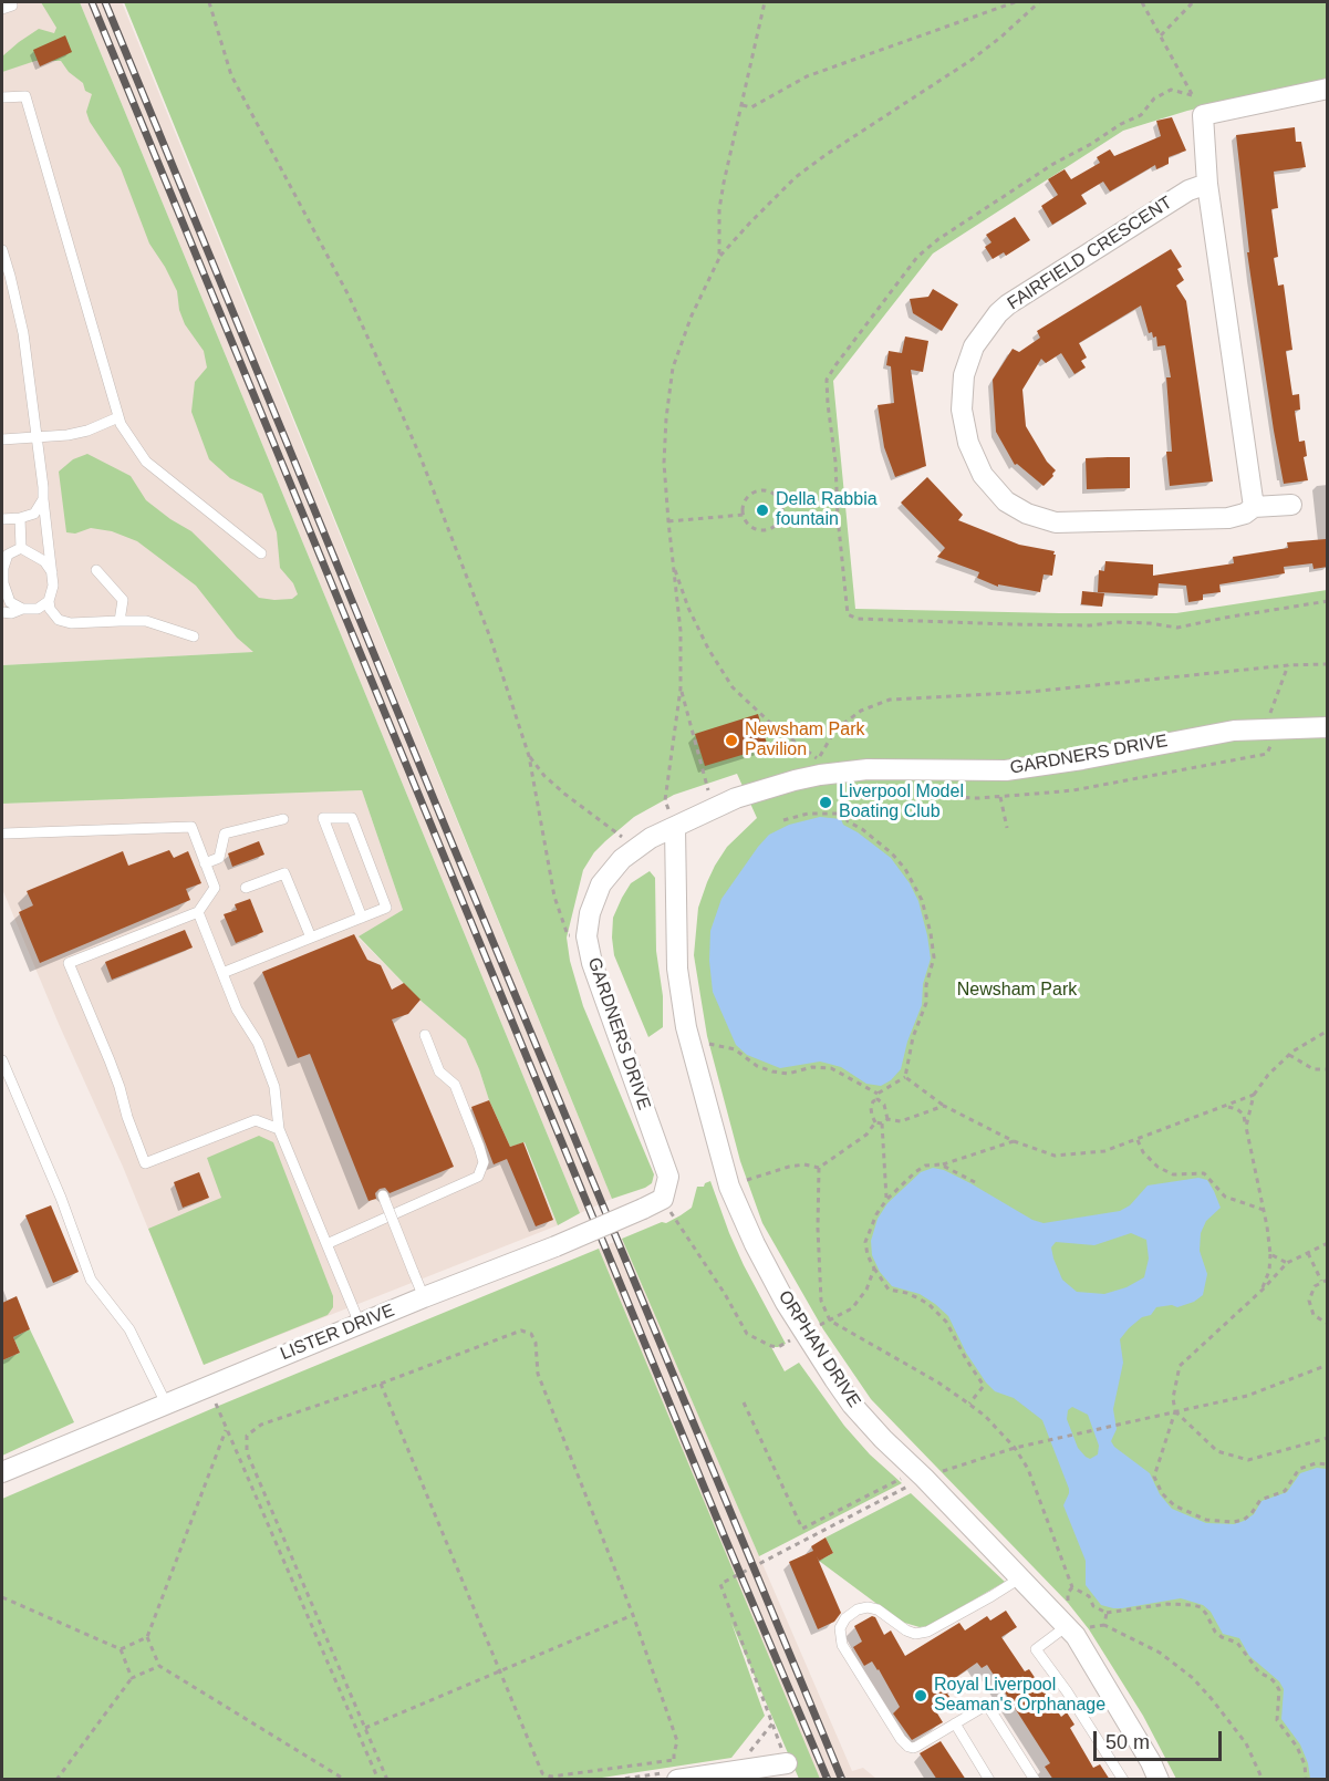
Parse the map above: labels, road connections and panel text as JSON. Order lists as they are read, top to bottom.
{
  "streets": {
    "street": [
      "FAIRFIELD CRESCENT",
      "GARDNERS DRIVE",
      "LISTER DRIVE",
      "ORPHAN DRIVE"
    ]
  },
  "crossings": [
    ["GARDNERS DRIVE", "LISTER DRIVE"],
    ["GARDNERS DRIVE", "ORPHAN DRIVE"]
  ],
  "parks": ["Newsham Park"],
  "places": [
    "Della Rabbia fountain",
    "Newsham Park Pavilion",
    "Liverpool Model Boating Club",
    "Royal Liverpool Seaman's Orphanage"
  ],
  "scale_bar": "50 m"
}
